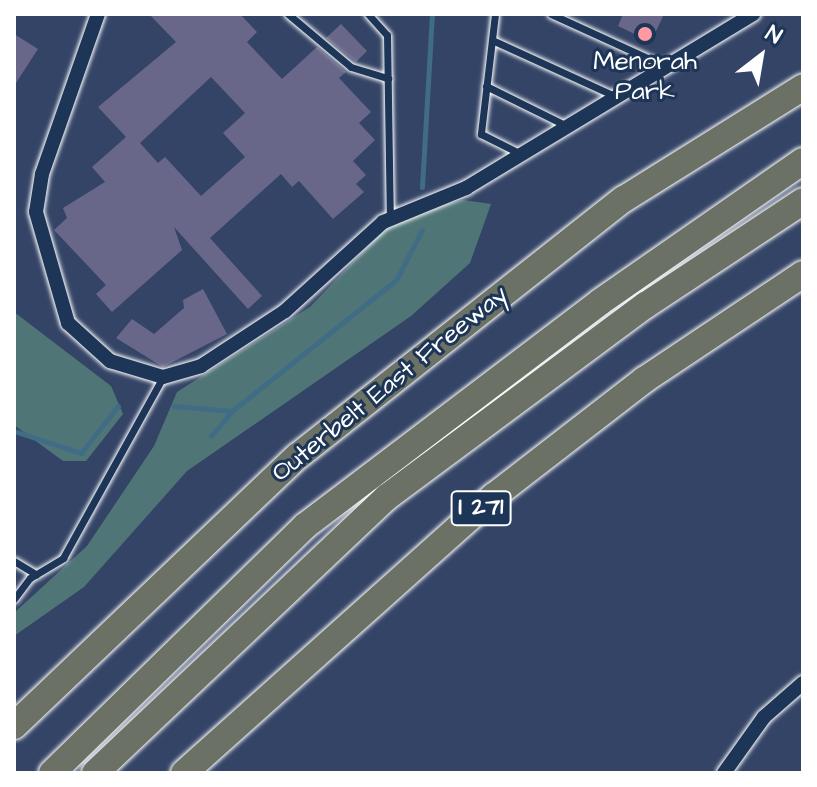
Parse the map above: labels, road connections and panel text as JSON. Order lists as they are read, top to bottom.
{
  "streets": {
    "highway": ["Outerbelt East Freeway", "I 271"]
  },
  "places": ["Menorah Park"],
  "north": "top right"
}
